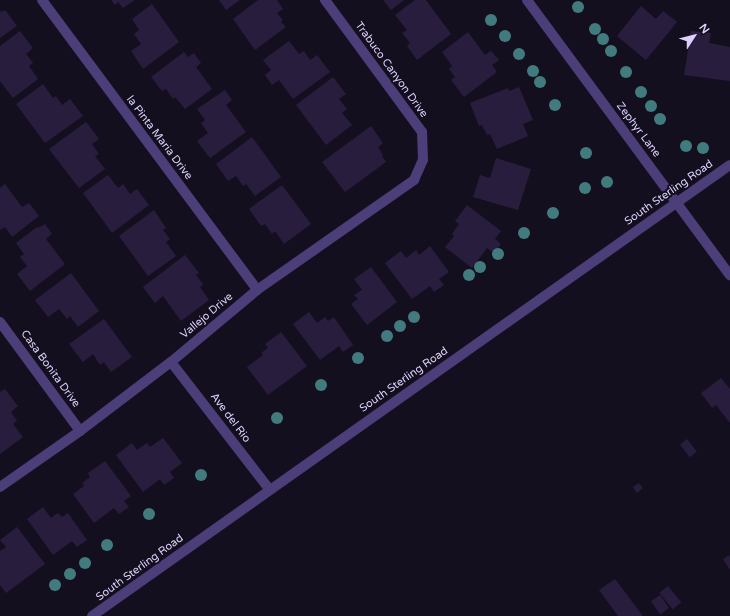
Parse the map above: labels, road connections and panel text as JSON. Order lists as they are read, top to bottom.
{
  "streets": {
    "street": [
      "Trabuco Canyon Drive",
      "Zephyr Lane",
      "la Pinta Maria Drive",
      "South Sterling Road",
      "Vallejo Drive",
      "Casa Bonita Drive",
      "Ave del Rio"
    ]
  },
  "crossings": [
    ["Trabuco Canyon Drive", "Vallejo Drive"],
    ["Zephyr Lane", "South Sterling Road"],
    ["la Pinta Maria Drive", "Vallejo Drive"],
    ["South Sterling Road", "Ave del Rio"],
    ["Vallejo Drive", "Casa Bonita Drive"],
    ["Vallejo Drive", "Ave del Rio"]
  ],
  "north": "top right"
}
